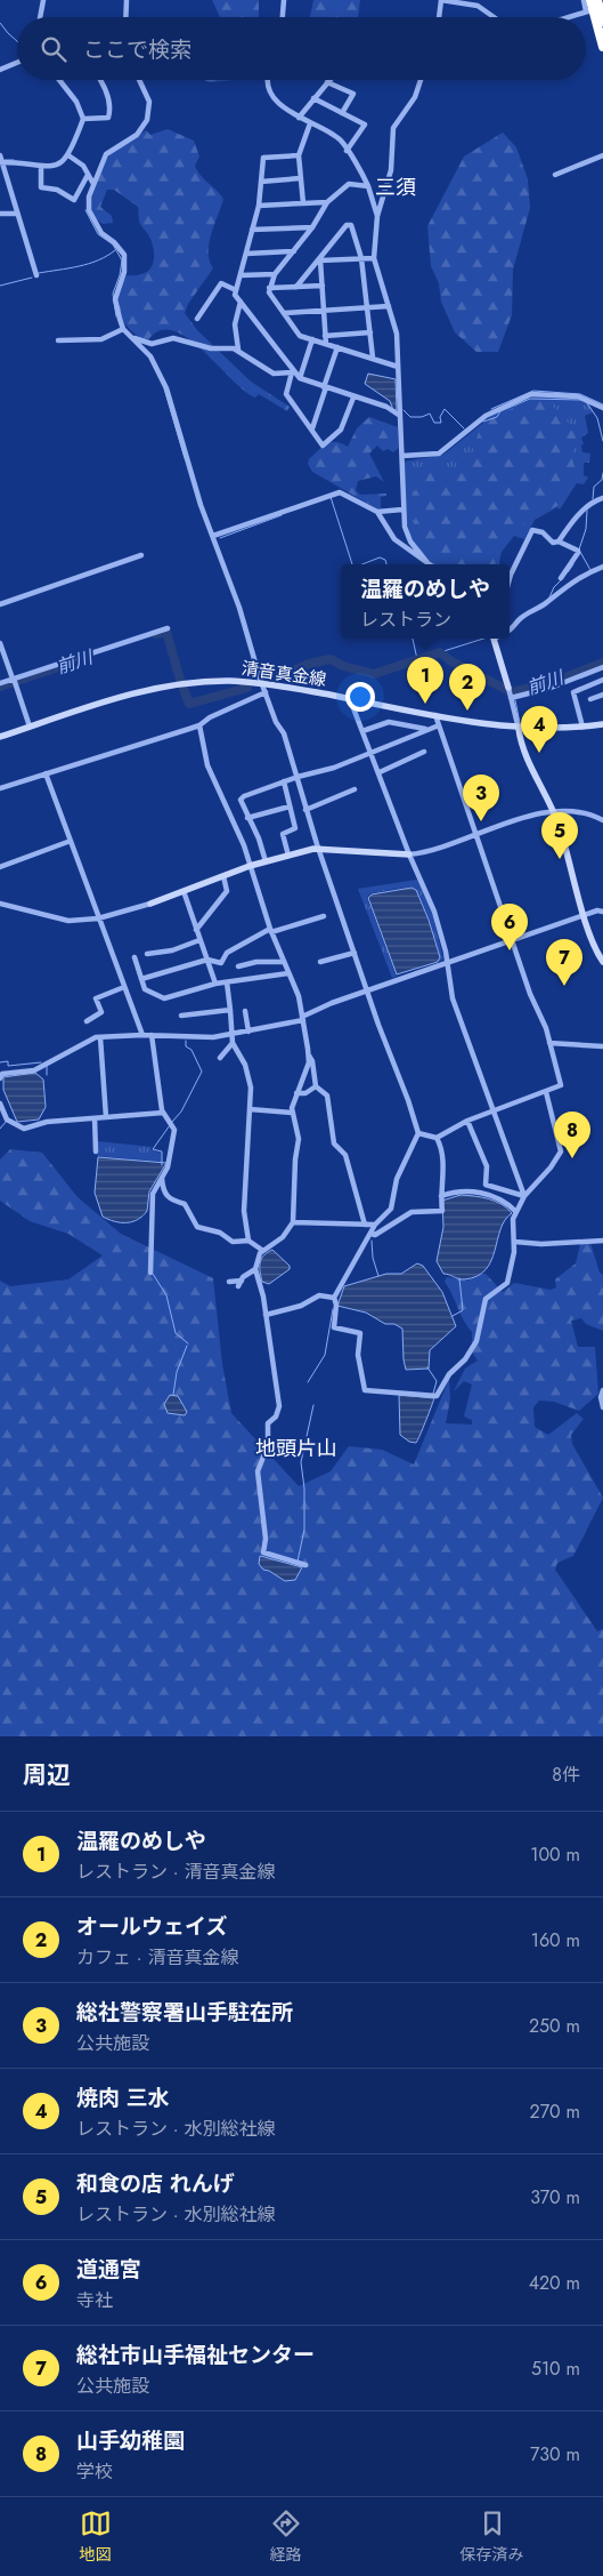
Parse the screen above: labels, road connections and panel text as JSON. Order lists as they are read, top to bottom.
{
  "streets": {
    "main road": ["清音真金線"]
  },
  "districts": ["三須", "地頭片山"],
  "water": ["前川"],
  "page": {
    "search": "ここで検索",
    "popup": ["温羅のめしや", "レストラン"],
    "pins": [
      "1",
      "2",
      "4",
      "3",
      "5",
      "6",
      "7",
      "8"
    ],
    "heading": ["周辺", "8件"],
    "list": [
      {
        "mark": "1",
        "name": "温羅のめしや",
        "note": "レストラン · 清音真金線",
        "value": "100 m"
      },
      {
        "mark": "2",
        "name": "オールウェイズ",
        "note": "カフェ · 清音真金線",
        "value": "160 m"
      },
      {
        "mark": "3",
        "name": "総社警察署山手駐在所",
        "note": "公共施設",
        "value": "250 m"
      },
      {
        "mark": "4",
        "name": "焼肉 三水",
        "note": "レストラン · 水別総社線",
        "value": "270 m"
      },
      {
        "mark": "5",
        "name": "和食の店 れんげ",
        "note": "レストラン · 水別総社線",
        "value": "370 m"
      },
      {
        "mark": "6",
        "name": "道通宮",
        "note": "寺社",
        "value": "420 m"
      },
      {
        "mark": "7",
        "name": "総社市山手福祉センター",
        "note": "公共施設",
        "value": "510 m"
      },
      {
        "mark": "8",
        "name": "山手幼稚園",
        "note": "学校",
        "value": "730 m"
      }
    ],
    "nav": ["地図", "経路", "保存済み"]
  }
}
